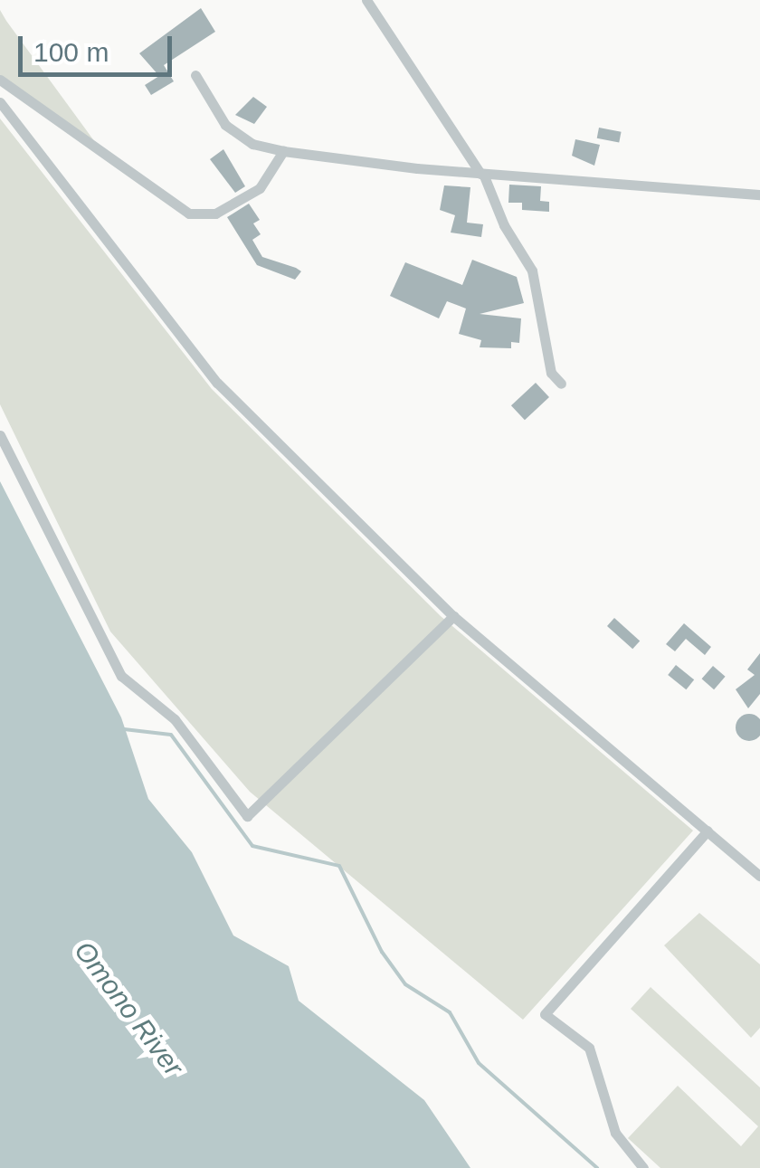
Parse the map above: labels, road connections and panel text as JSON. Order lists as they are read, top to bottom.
{
  "water": ["Omono River"],
  "scale_bar": "100 m"
}
